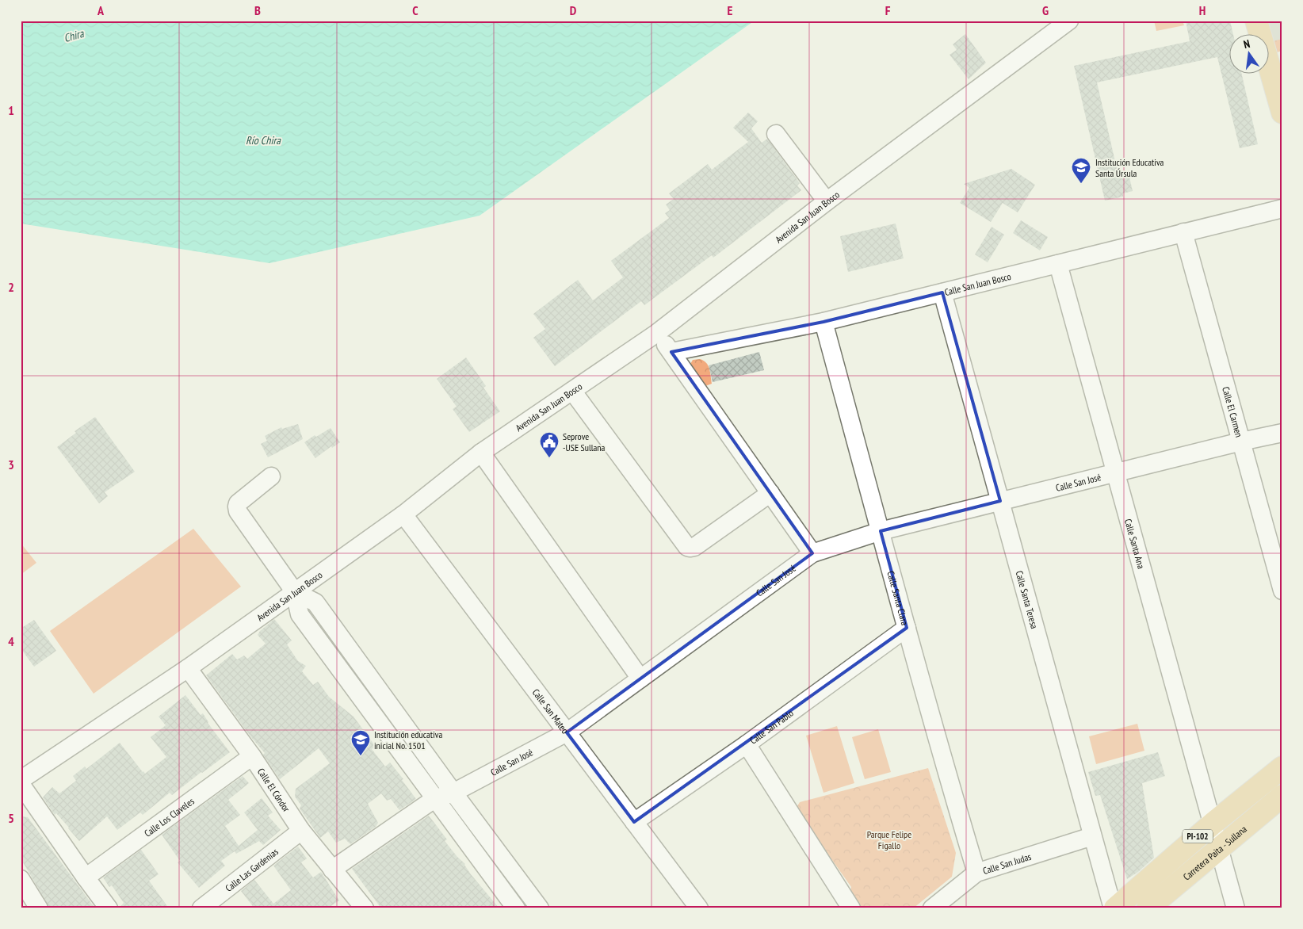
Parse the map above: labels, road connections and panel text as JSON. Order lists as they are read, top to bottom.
{
  "streets": {
    "main road": ["PI-102", "Carretera Paita - Sullana"],
    "street": [
      "Avenida San Juan Bosco",
      "Calle San Juan Bosco",
      "Calle El Carmen",
      "Calle San José",
      "Calle Santa Ana",
      "Calle Santa Clara",
      "Calle Santa Teresa",
      "Calle San Mateo",
      "Calle San Pablo",
      "Calle El Cóndor",
      "Calle Los Claveles",
      "Calle San Judas",
      "Calle Las Gardenias"
    ]
  },
  "crossings": [
    ["Avenida San Juan Bosco", "Calle San Mateo"],
    ["Avenida San Juan Bosco", "Calle El Cóndor"],
    ["Calle San Juan Bosco", "Calle El Carmen"],
    ["Calle San Juan Bosco", "Calle Santa Ana"],
    ["Calle San Juan Bosco", "Calle Santa Clara"],
    ["Calle San Juan Bosco", "Calle Santa Teresa"],
    ["Calle El Carmen", "Calle San José"],
    ["Calle San José", "Calle Santa Ana"],
    ["Calle San José", "Calle Santa Clara"],
    ["Calle San José", "Calle Santa Teresa"],
    ["Calle San José", "Calle San Mateo"],
    ["Calle San José", "Calle El Cóndor"],
    ["Calle Santa Ana", "PI-102"],
    ["Calle Santa Ana", "Carretera Paita - Sullana"],
    ["Calle Santa Clara", "Calle San Pablo"],
    ["Calle Santa Clara", "Calle San Judas"],
    ["Calle Santa Teresa", "PI-102"],
    ["Calle Santa Teresa", "Calle San Judas"],
    ["Calle San Mateo", "Calle San Pablo"],
    ["Calle El Cóndor", "Calle Los Claveles"],
    ["Calle El Cóndor", "Calle Las Gardenias"]
  ],
  "water": ["Chira", "Río Chira"],
  "parks": ["Parque Felipe Figallo"],
  "places": {
    "school or university": ["Institución Educativa Santa Úrsula", "Institución educativa inicial No. 1501"],
    "public building": ["Seprove -USE Sullana"]
  },
  "north": "top",
  "grid": {
    "columns": [
      "A",
      "B",
      "C",
      "D",
      "E",
      "F",
      "G",
      "H"
    ],
    "rows": [
      "1",
      "2",
      "3",
      "4",
      "5"
    ]
  }
}
